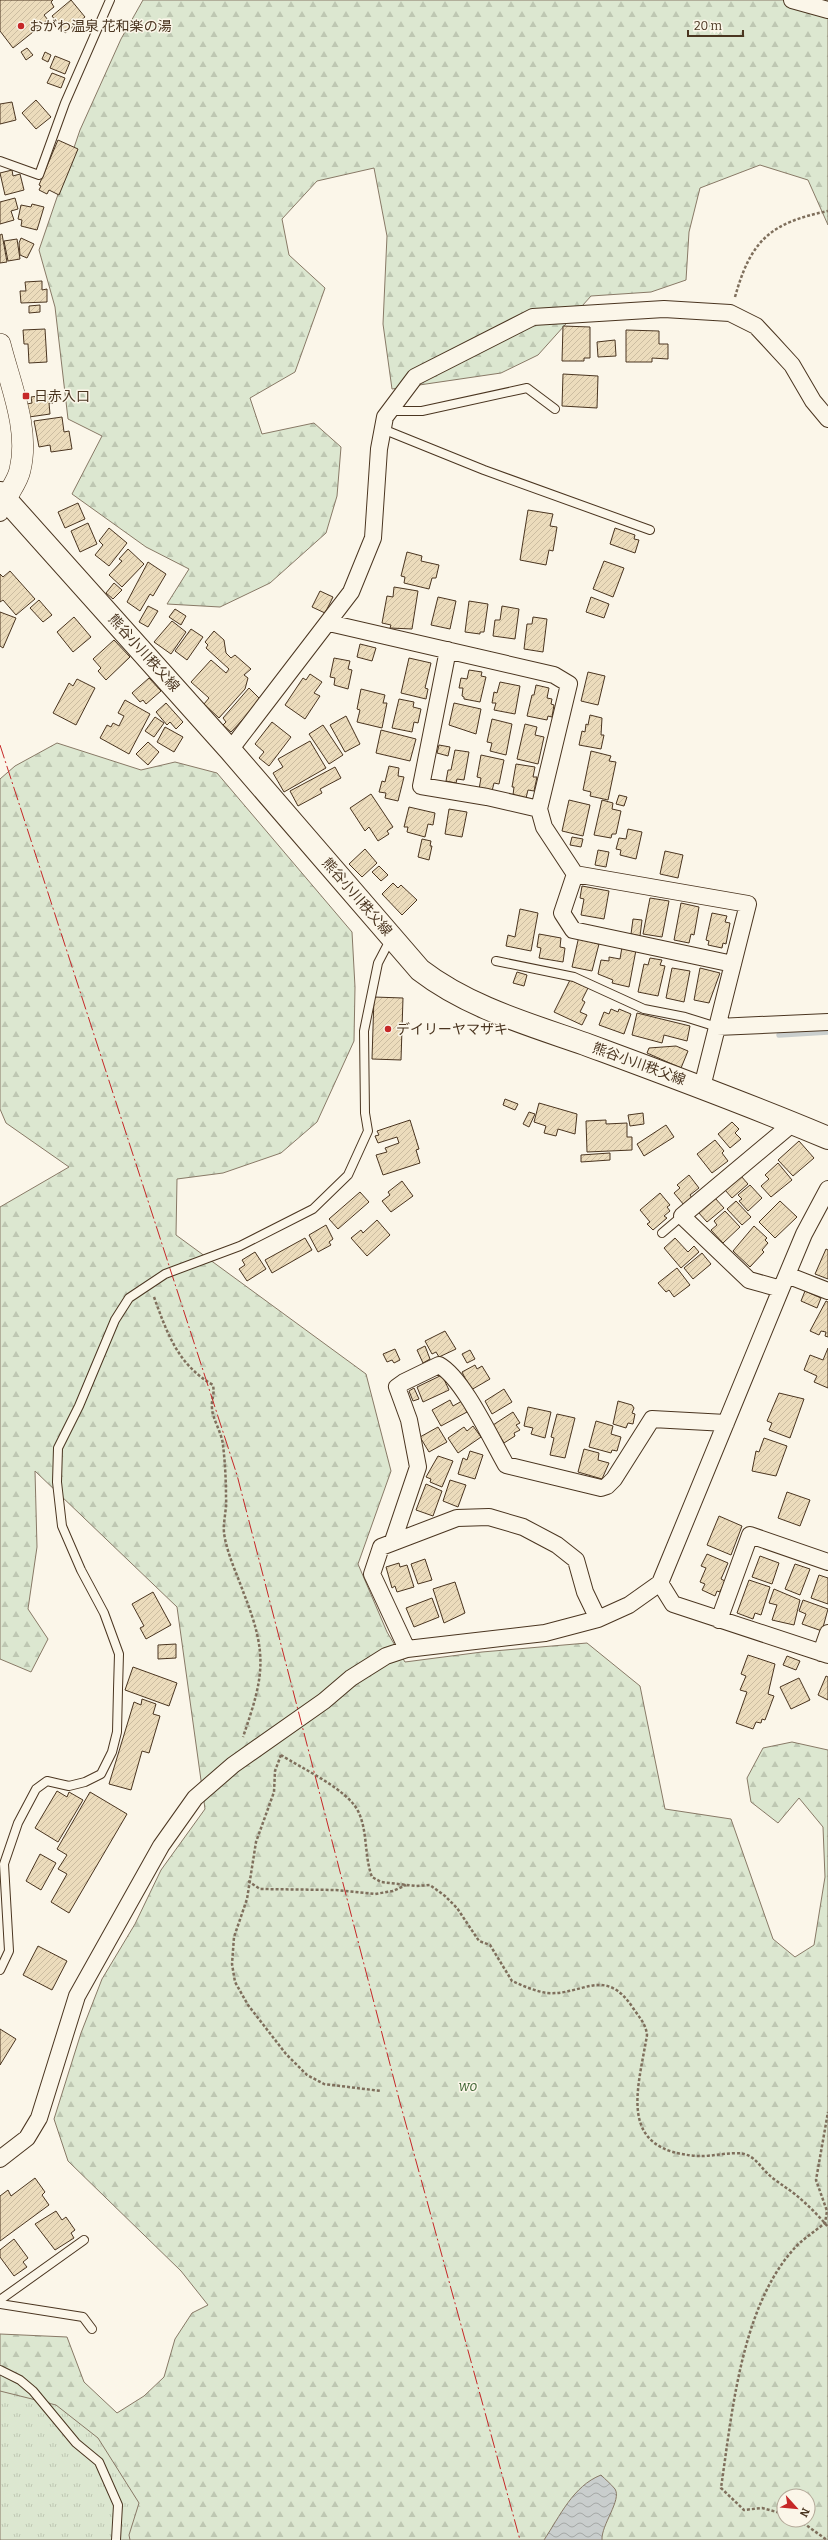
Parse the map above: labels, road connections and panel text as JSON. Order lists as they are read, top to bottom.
{
  "streets": {
    "main road": ["熊谷小川秩父線"]
  },
  "parks": ["wo"],
  "places": {
    "other": ["おがわ温泉 花和楽の湯", "デイリーヤマザキ"],
    "transit": ["日赤入口"]
  },
  "scale_bar": "20 m",
  "north": "bottom right"
}
